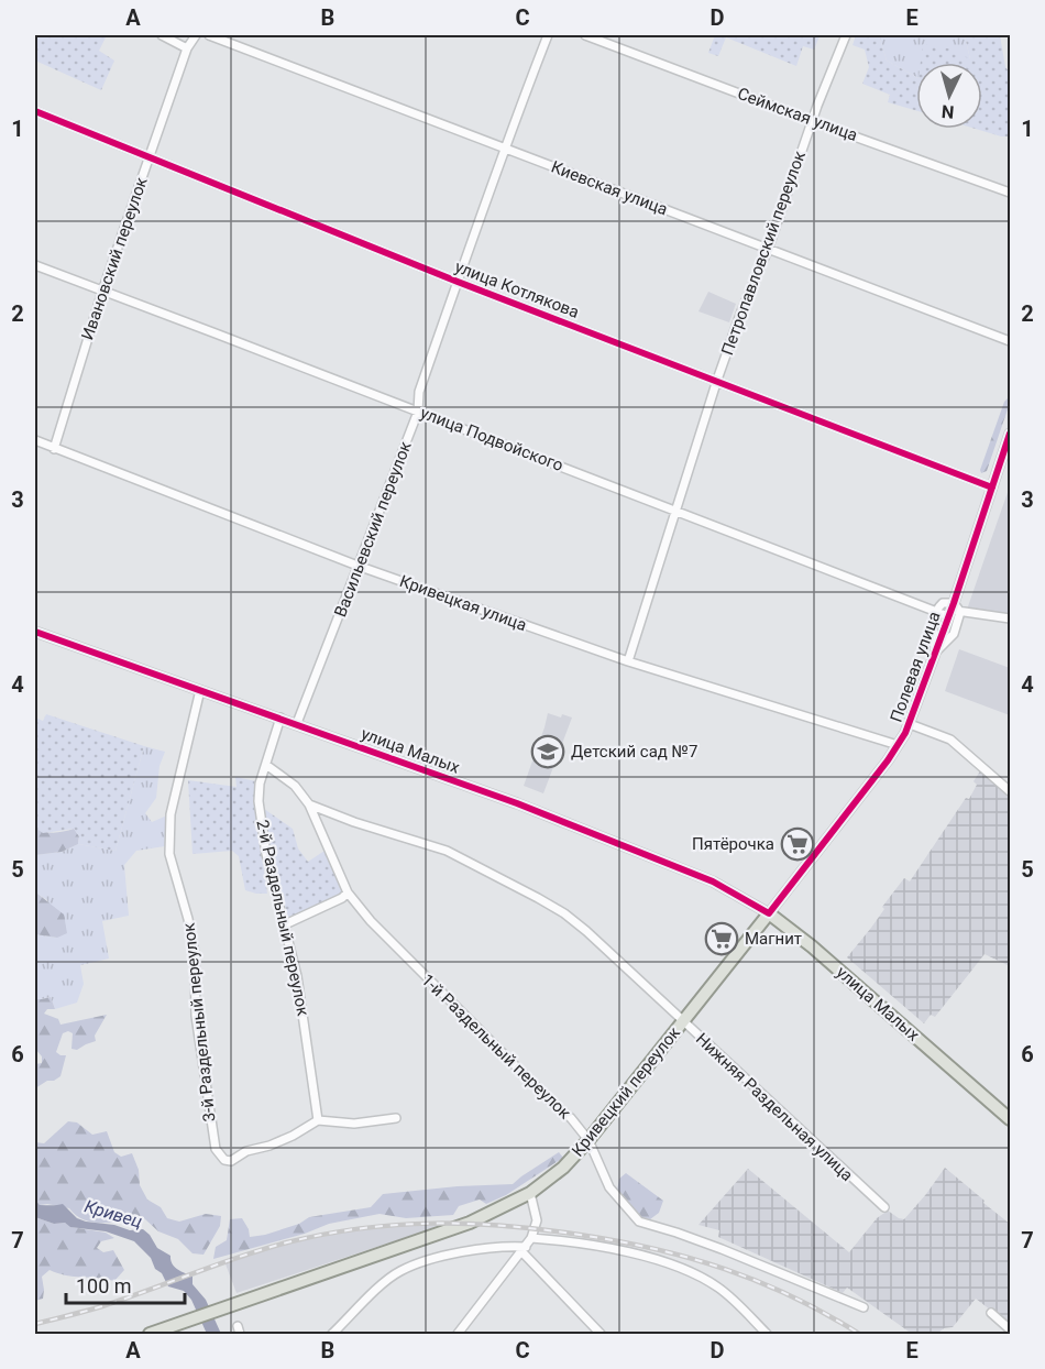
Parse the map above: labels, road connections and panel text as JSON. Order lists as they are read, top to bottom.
{
  "streets": {
    "main road": ["улица Малых", "Кривецкий переулок"],
    "street": [
      "Сеймская улица",
      "Киевская улица",
      "Петропавловский переулок",
      "Ивановский переулок",
      "улица Котлякова",
      "улица Подвойского",
      "Васильевский переулок",
      "Кривецкая улица",
      "Полевая улица",
      "2-й Раздельный переулок",
      "3-й Раздельный переулок",
      "1-й Раздельный переулок",
      "Нижняя Раздельная улица"
    ]
  },
  "crossings": [
    ["Сеймская улица", "Петропавловский переулок"],
    ["Киевская улица", "Петропавловский переулок"],
    ["Киевская улица", "Васильевский переулок"],
    ["Петропавловский переулок", "улица Котлякова"],
    ["Петропавловский переулок", "улица Подвойского"],
    ["Петропавловский переулок", "Кривецкая улица"],
    ["Ивановский переулок", "улица Котлякова"],
    ["Ивановский переулок", "улица Подвойского"],
    ["Ивановский переулок", "Кривецкая улица"],
    ["улица Котлякова", "Васильевский переулок"],
    ["улица Котлякова", "Полевая улица"],
    ["улица Подвойского", "Васильевский переулок"],
    ["улица Подвойского", "Полевая улица"],
    ["Васильевский переулок", "Кривецкая улица"],
    ["Васильевский переулок", "улица Малых"],
    ["Кривецкая улица", "Полевая улица"],
    ["Полевая улица", "улица Малых"],
    ["Полевая улица", "Кривецкий переулок"],
    ["улица Малых", "2-й Раздельный переулок"],
    ["улица Малых", "3-й Раздельный переулок"],
    ["улица Малых", "Кривецкий переулок"],
    ["2-й Раздельный переулок", "3-й Раздельный переулок"],
    ["2-й Раздельный переулок", "Нижняя Раздельная улица"],
    ["1-й Раздельный переулок", "Кривецкий переулок"],
    ["1-й Раздельный переулок", "Нижняя Раздельная улица"],
    ["Кривецкий переулок", "Нижняя Раздельная улица"]
  ],
  "water": ["Кривец"],
  "places": {
    "school or university": ["Детский сад №7"],
    "supermarket": ["Пятёрочка", "Магнит"]
  },
  "scale_bar": "100 m",
  "north": "bottom",
  "grid": {
    "columns": [
      "A",
      "B",
      "C",
      "D",
      "E"
    ],
    "rows": [
      "1",
      "2",
      "3",
      "4",
      "5",
      "6",
      "7"
    ]
  }
}
